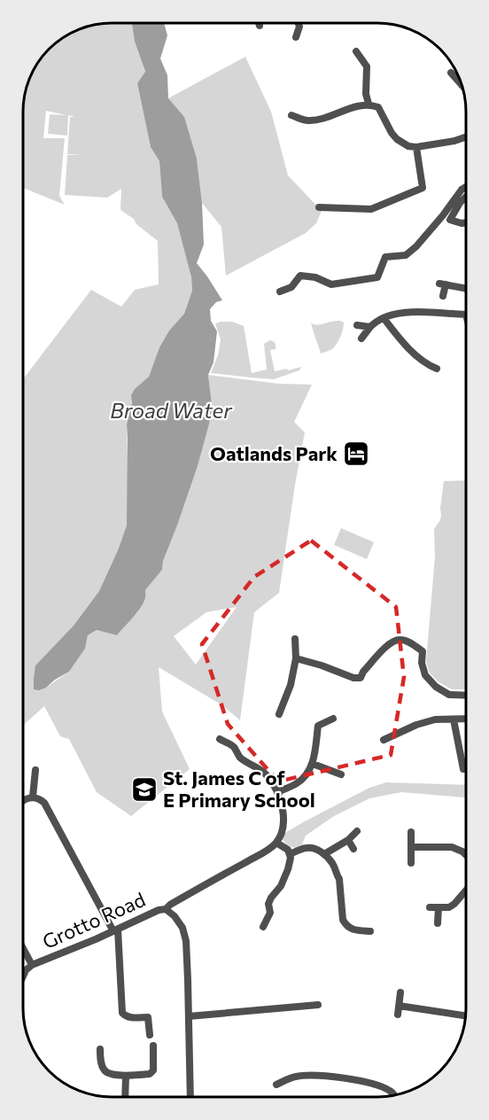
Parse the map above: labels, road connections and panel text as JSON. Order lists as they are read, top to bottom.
{
  "streets": {
    "street": ["Grotto Road"]
  },
  "water": ["Broad Water"],
  "places": {
    "hotel": ["Oatlands Park"],
    "school or university": ["St. James C of E Primary School"]
  }
}
